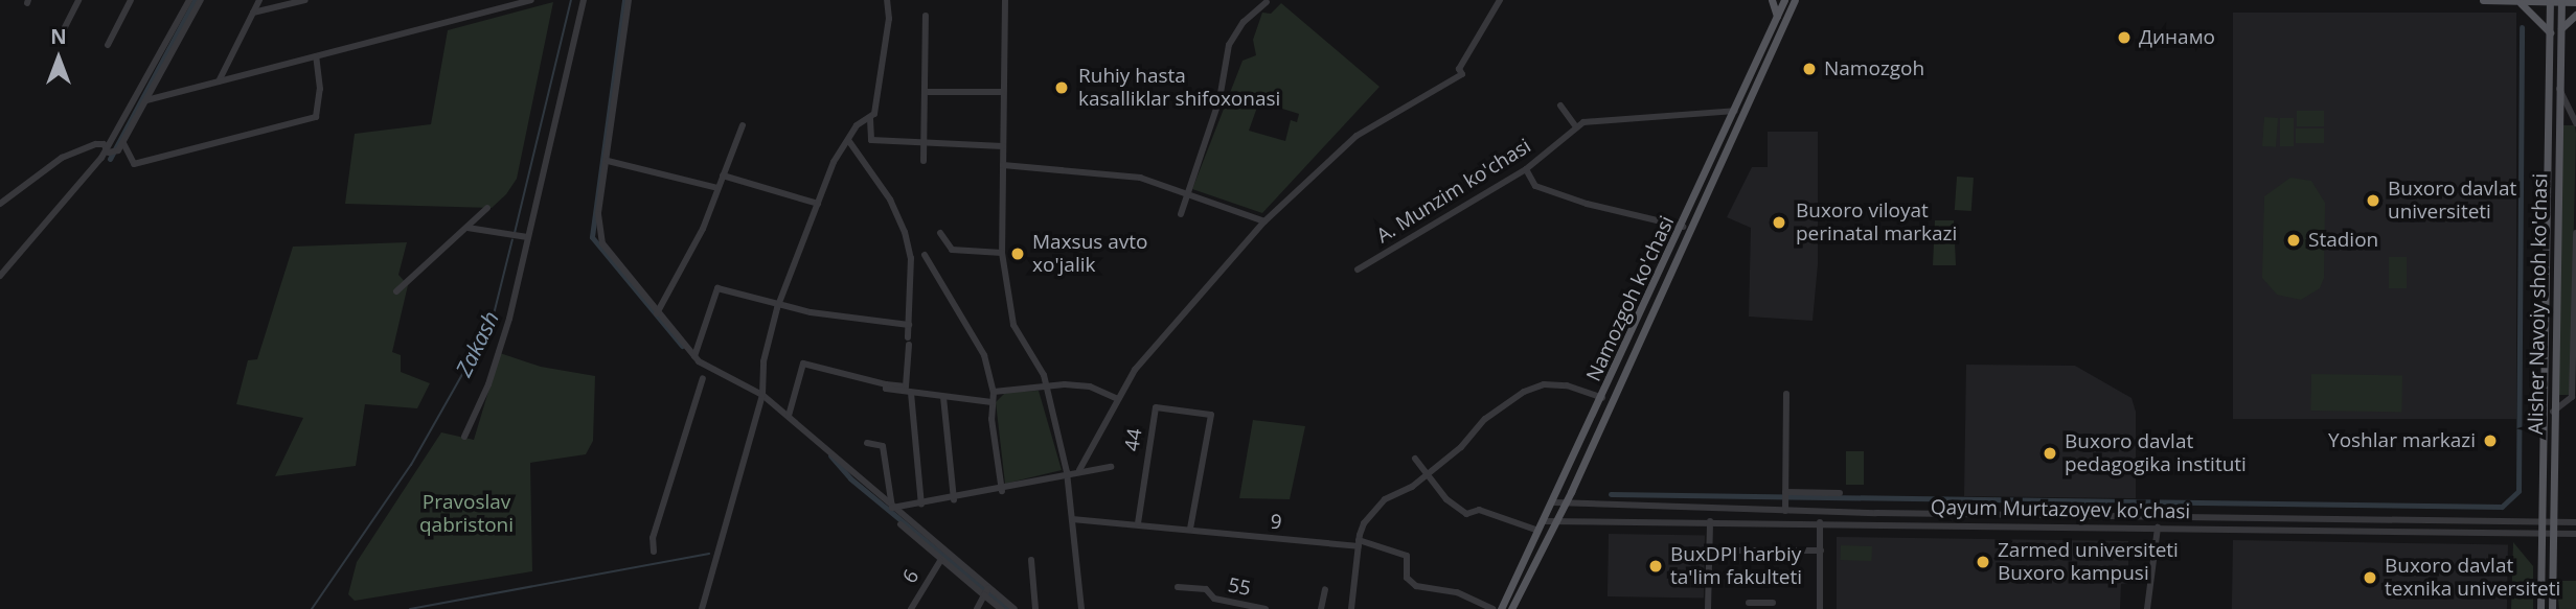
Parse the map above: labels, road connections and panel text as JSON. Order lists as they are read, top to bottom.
{
  "streets": {
    "main road": ["Namozgoh ko'chasi", "Alisher Navoiy shoh ko'chasi"],
    "street": [
      "A. Munzim ko'chasi",
      "44",
      "Qayum Murtazoyev ko'chasi",
      "9",
      "6",
      "55"
    ]
  },
  "crossings": [
    ["A. Munzim ko'chasi", "Namozgoh ko'chasi"],
    ["Namozgoh ko'chasi", "Qayum Murtazoyev ko'chasi"],
    ["Alisher Navoiy shoh ko'chasi", "Qayum Murtazoyev ko'chasi"],
    ["44", "9"]
  ],
  "water": ["Zakash"],
  "parks": ["Pravoslav qabristoni"],
  "places": [
    "Динамо",
    "Namozgoh",
    "Ruhiy hasta kasalliklar shifoxonasi",
    "Buxoro davlat universiteti",
    "Buxoro viloyat perinatal markazi",
    "Stadion",
    "Maxsus avto xo'jalik",
    "Yoshlar markazi",
    "Buxoro davlat pedagogika instituti",
    "Zarmed universiteti Buxoro kampusi",
    "BuxDPI harbiy ta'lim fakulteti",
    "Buxoro davlat texnika universiteti"
  ],
  "north": "top"
}
